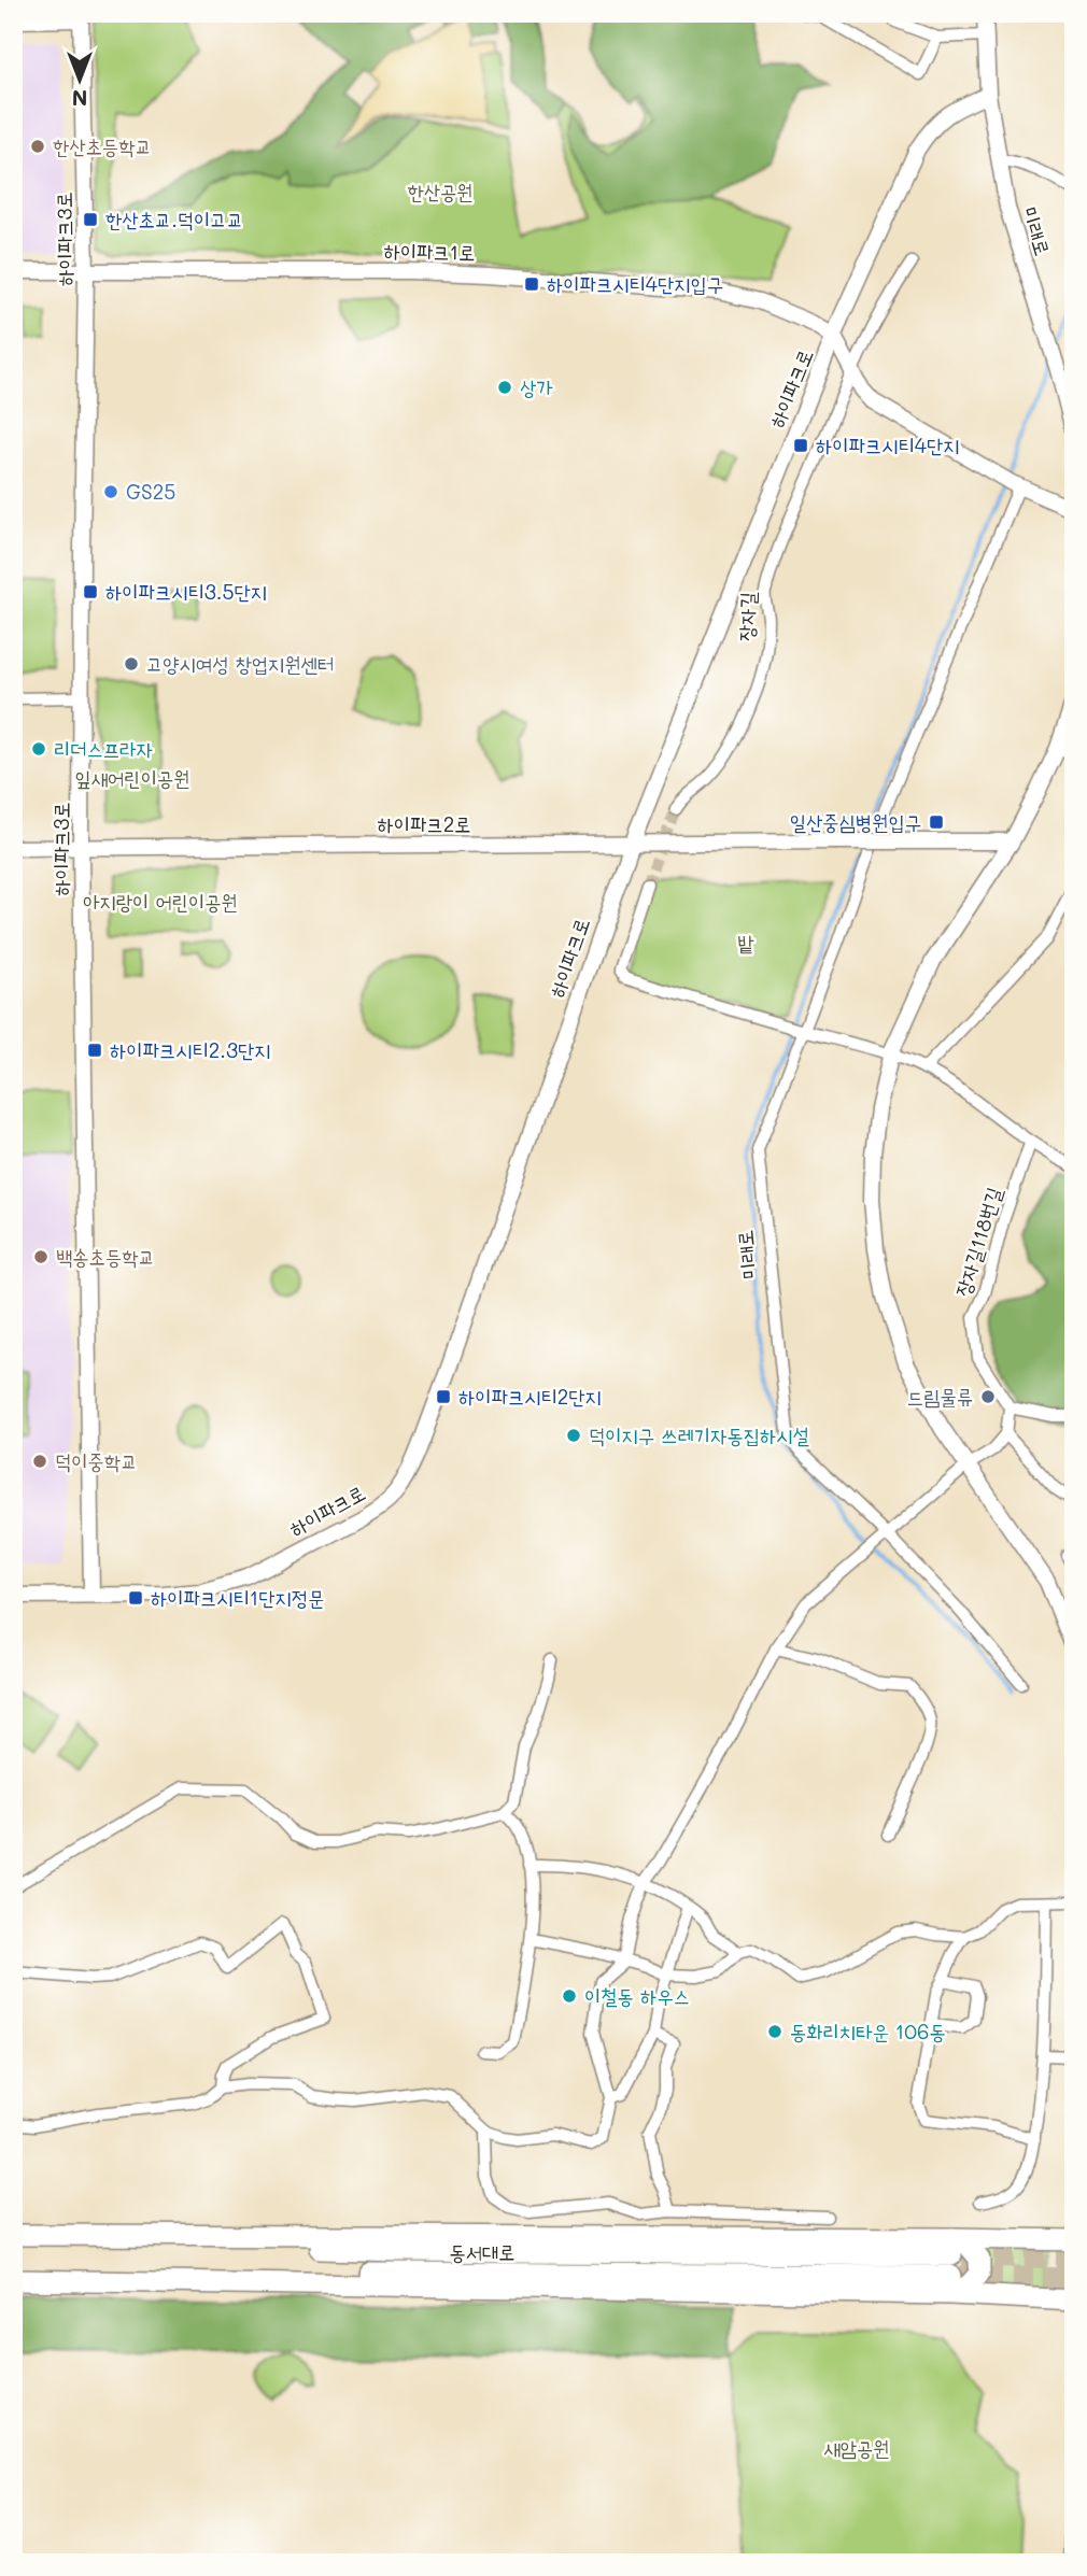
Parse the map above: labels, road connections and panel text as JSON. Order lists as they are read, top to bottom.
{
  "streets": {
    "street": [
      "미래로",
      "하이파크3로",
      "하이파크1로",
      "하이파크로",
      "장자길",
      "하이파크2로",
      "장자길118번길"
    ]
  },
  "crossings": [
    ["미래로", "하이파크로"],
    ["하이파크3로", "하이파크1로"],
    ["하이파크3로", "하이파크로"],
    ["하이파크3로", "하이파크2로"],
    ["하이파크1로", "하이파크로"],
    ["하이파크로", "하이파크2로"]
  ],
  "parks": [
    "한산공원",
    "잎새어린이공원",
    "아지랑이 어린이공원",
    "밭",
    "새암공원"
  ],
  "places": {
    "other": [
      "한산초등학교",
      "상가",
      "GS25",
      "고양시여성 창업지원센터",
      "리더스프라자",
      "백송초등학교",
      "드림물류",
      "덕이지구 쓰레기자동집하시설",
      "덕이중학교",
      "이철동 하우스",
      "동화리치타운 106동"
    ],
    "transit": [
      "한산초교.덕이고교",
      "하이파크시티4단지입구",
      "하이파크시티4단지",
      "하이파크시티3.5단지",
      "일산중심병원입구",
      "하이파크시티2.3단지",
      "하이파크시티2단지",
      "하이파크시티1단지정문"
    ]
  },
  "north": "bottom"
}
